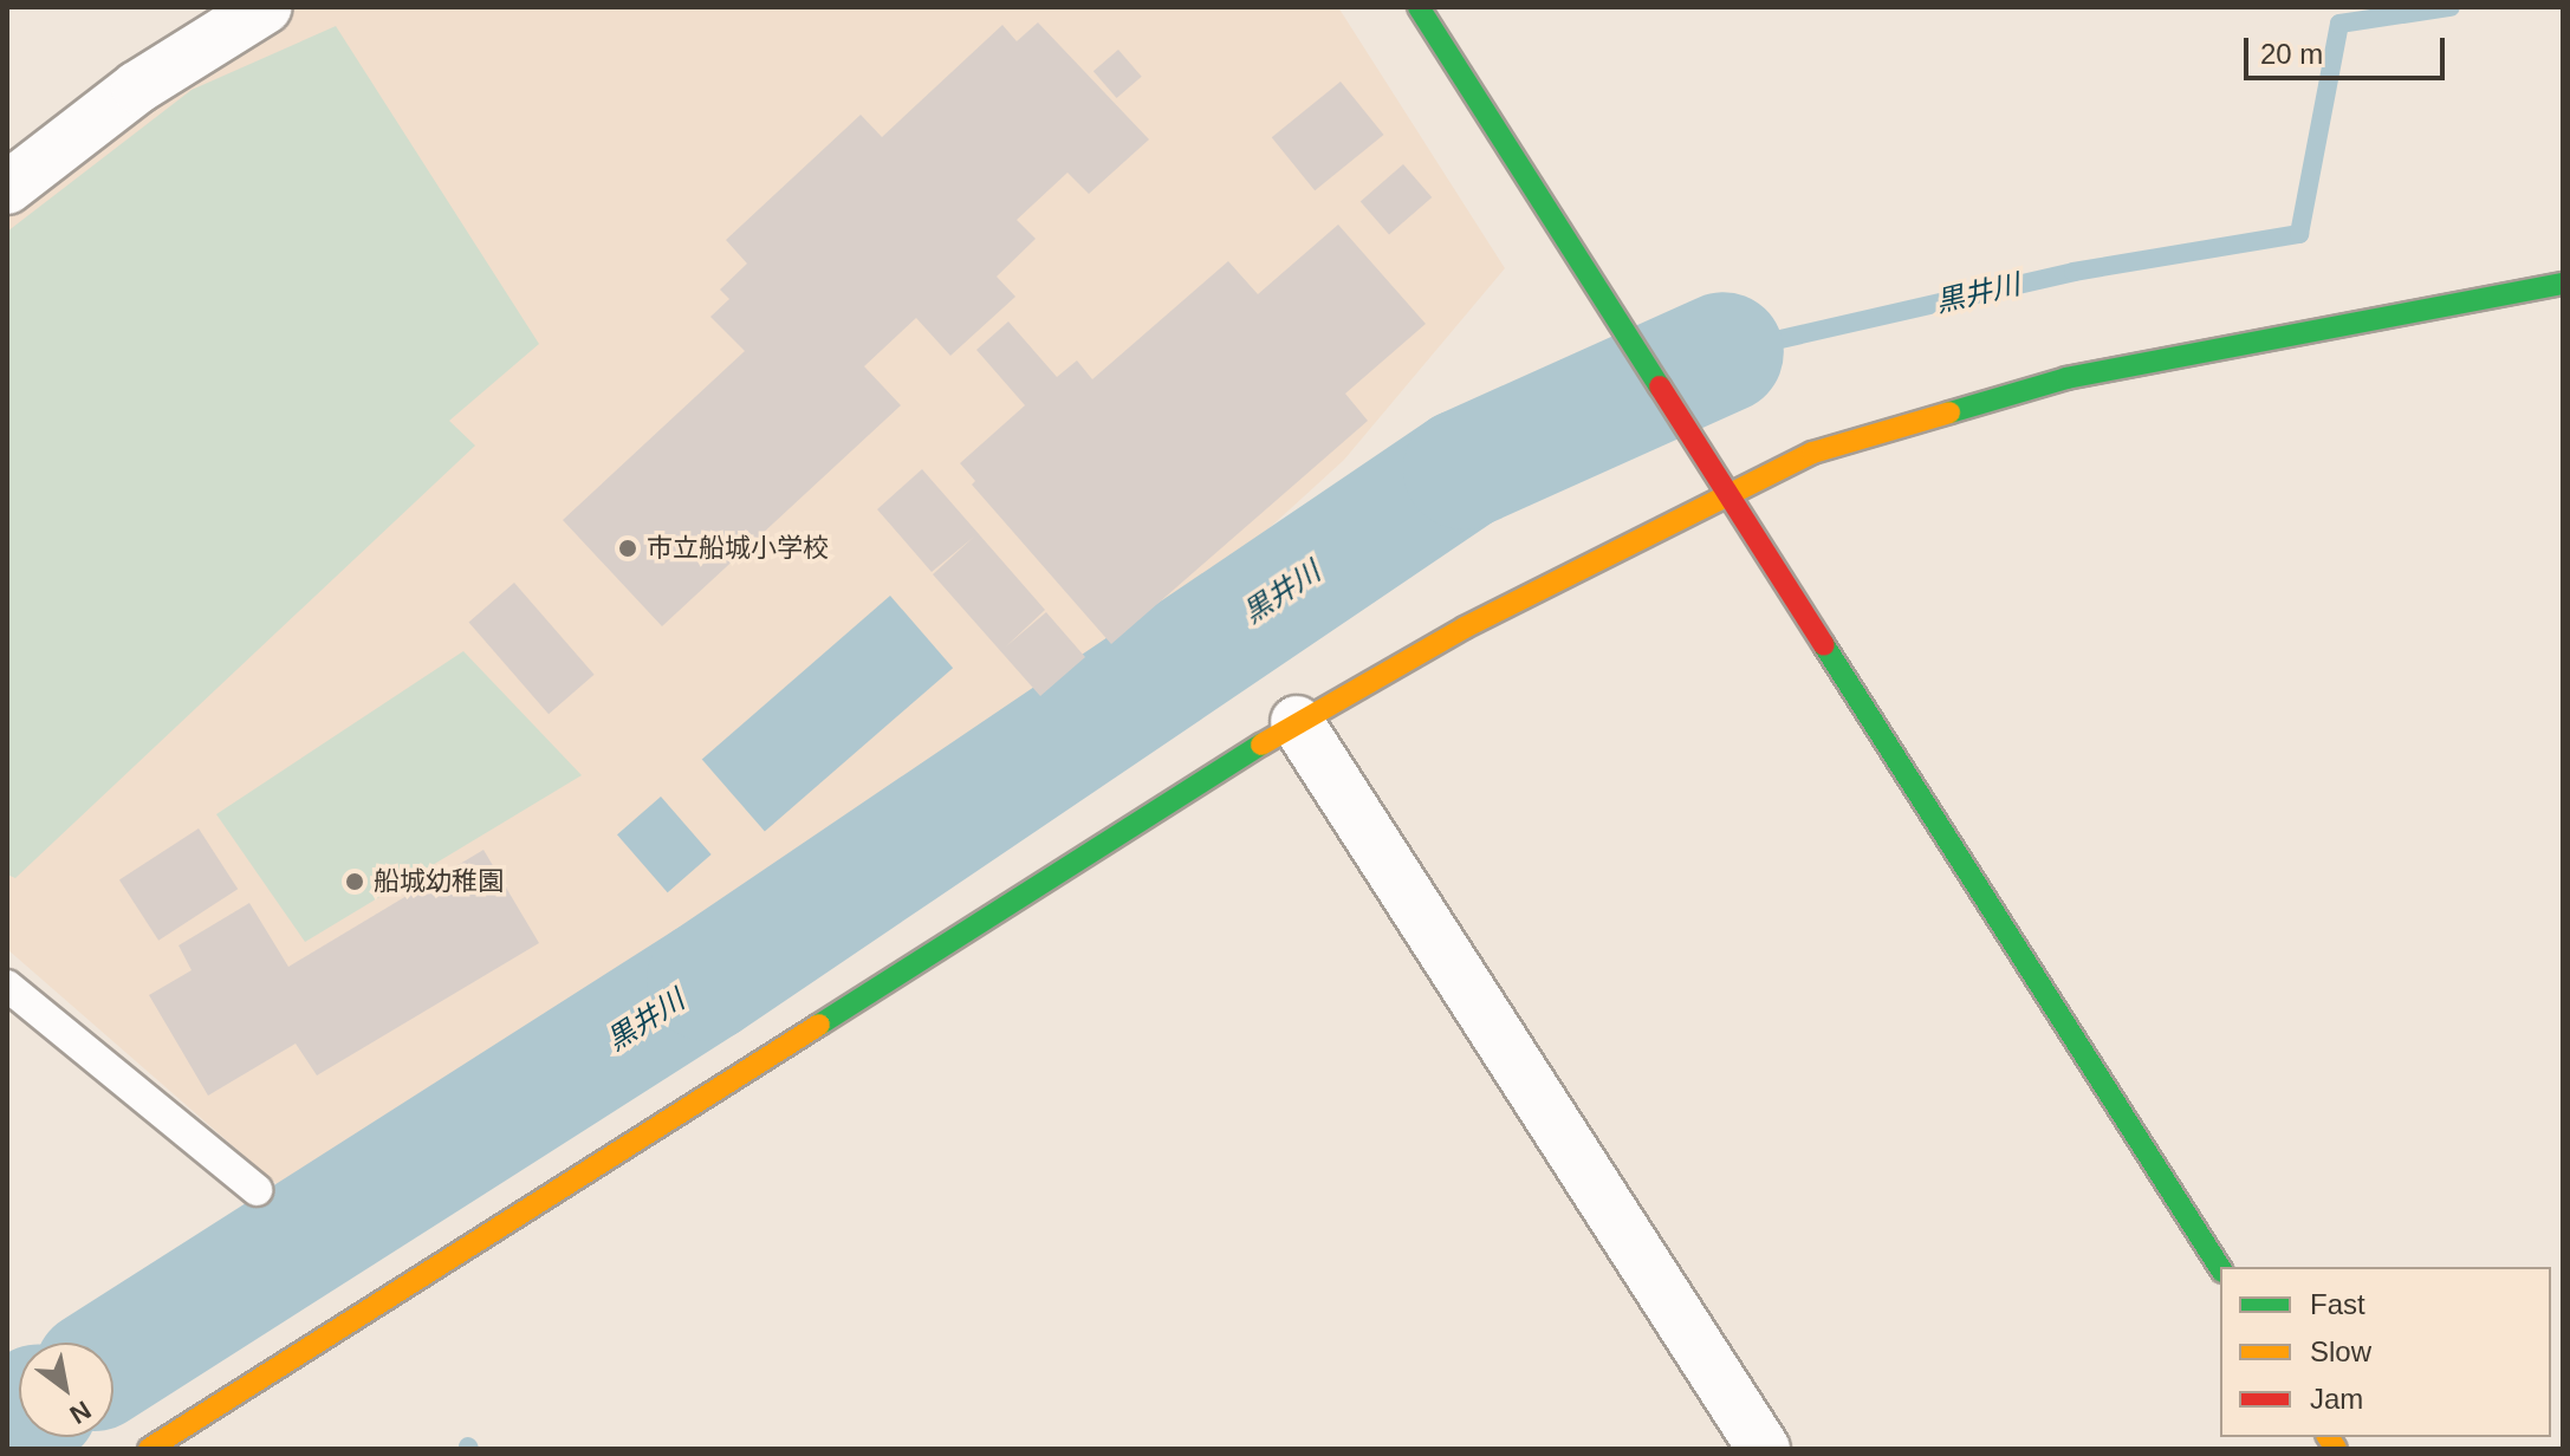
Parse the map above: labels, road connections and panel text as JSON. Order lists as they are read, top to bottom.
{
  "water": ["黒井川"],
  "places": ["市立船城小学校", "船城幼稚園"],
  "legend": ["Fast", "Slow", "Jam"],
  "scale_bar": "20 m",
  "north": "bottom right"
}
